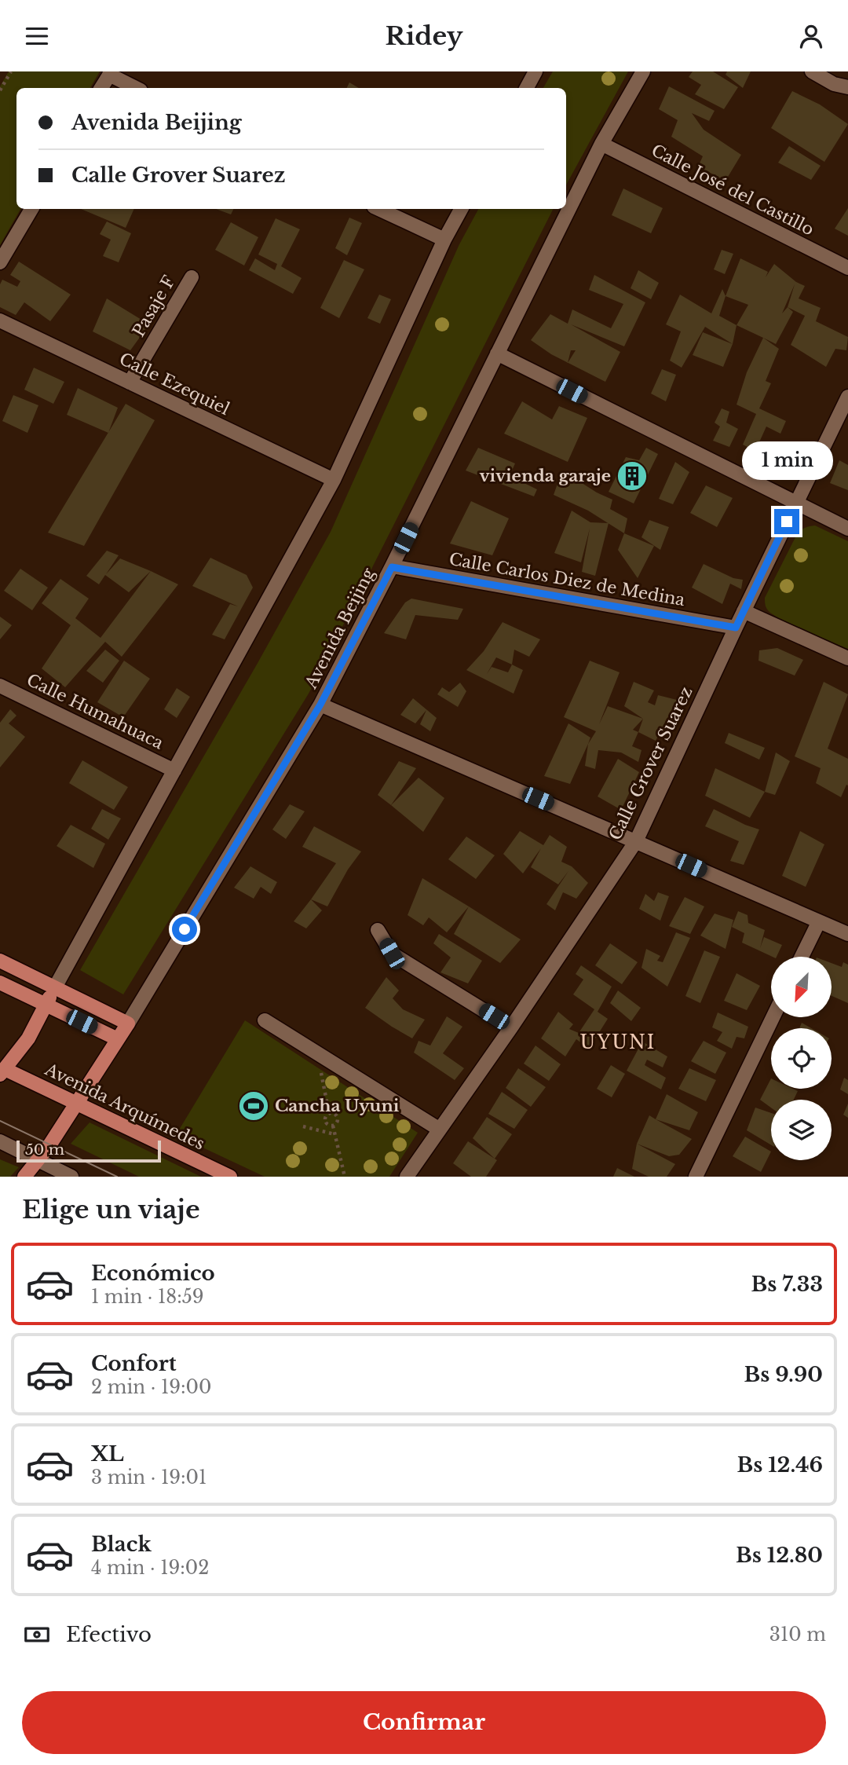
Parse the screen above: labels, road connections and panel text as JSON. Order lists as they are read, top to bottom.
{
  "streets": {
    "main road": ["Avenida Beijing", "Avenida Arquímedes"],
    "street": [
      "Calle José del Castillo",
      "Pasaje F",
      "Calle Ezequiel",
      "Calle Carlos Diez de Medina",
      "Calle Humahuaca",
      "Calle Grover Suarez"
    ]
  },
  "crossings": [
    ["Calle José del Castillo", "Avenida Beijing"],
    ["Pasaje F", "Calle Ezequiel"],
    ["Calle Carlos Diez de Medina", "Avenida Beijing"],
    ["Calle Carlos Diez de Medina", "Calle Grover Suarez"],
    ["Avenida Beijing", "Avenida Arquímedes"]
  ],
  "districts": ["UYUNI"],
  "places": {
    "building": ["vivienda garaje"],
    "sports": ["Cancha Uyuni"]
  },
  "scale_bar": "50 m",
  "north": "bottom left",
  "page": {
    "header": "Ridey",
    "banner": ["Avenida Beijing", "Calle Grover Suarez"],
    "bubble": "1 min",
    "scale": "50 m",
    "heading": "Elige un viaje",
    "list": [
      {
        "name": "Económico",
        "note": "1 min · 18:59",
        "value": "Bs 7.33"
      },
      {
        "name": "Confort",
        "note": "2 min · 19:00",
        "value": "Bs 9.90"
      },
      {
        "name": "XL",
        "note": "3 min · 19:01",
        "value": "Bs 12.46"
      },
      {
        "name": "Black",
        "note": "4 min · 19:02",
        "value": "Bs 12.80"
      }
    ],
    "pay": ["Efectivo", "310 m"],
    "buttons": "Confirmar"
  }
}
